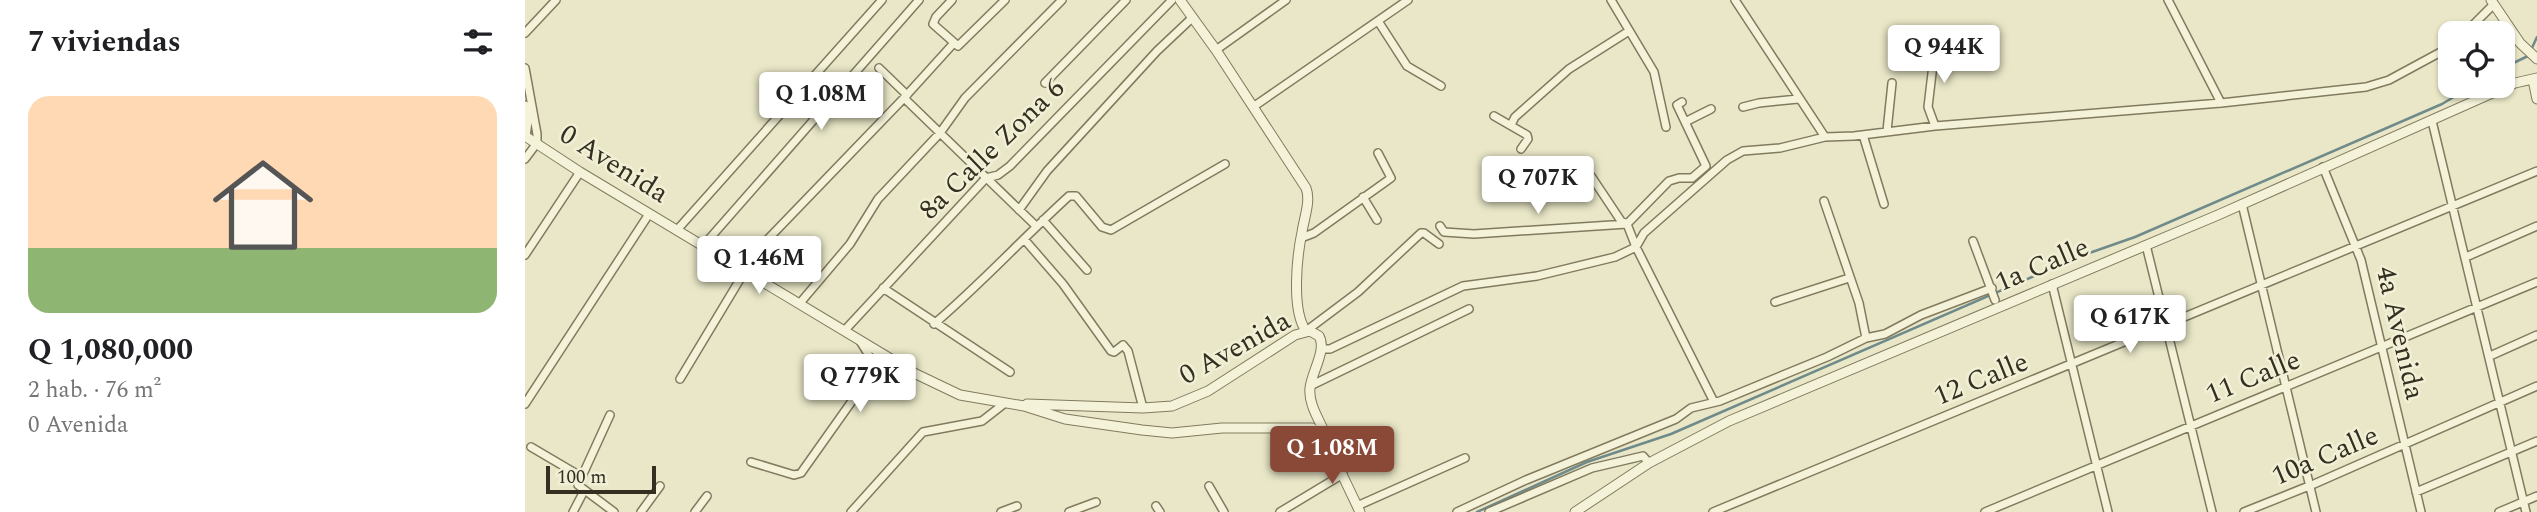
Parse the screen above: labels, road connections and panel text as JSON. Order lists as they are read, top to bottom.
{
  "streets": {
    "street": [
      "8a Calle Zona 6",
      "0 Avenida",
      "1a Calle",
      "4a Avenida",
      "11 Calle",
      "12 Calle",
      "10a Calle"
    ]
  },
  "crossings": [
    ["8a Calle Zona 6", "0 Avenida"],
    ["1a Calle", "4a Avenida"],
    ["4a Avenida", "11 Calle"],
    ["4a Avenida", "12 Calle"],
    ["4a Avenida", "10a Calle"]
  ],
  "scale_bar": "100 m",
  "page": {
    "heading": "7 viviendas",
    "price": [
      "Q 944K",
      "Q 1.08M",
      "Q 707K",
      "Q 1.46M",
      "Q 617K",
      "Q 779K",
      "Q 1.08M"
    ],
    "list": [
      {
        "name": "Q 1,080,000",
        "note": "2 hab. · 76 m² · 0 Avenida"
      }
    ],
    "scale": "100 m"
  }
}
